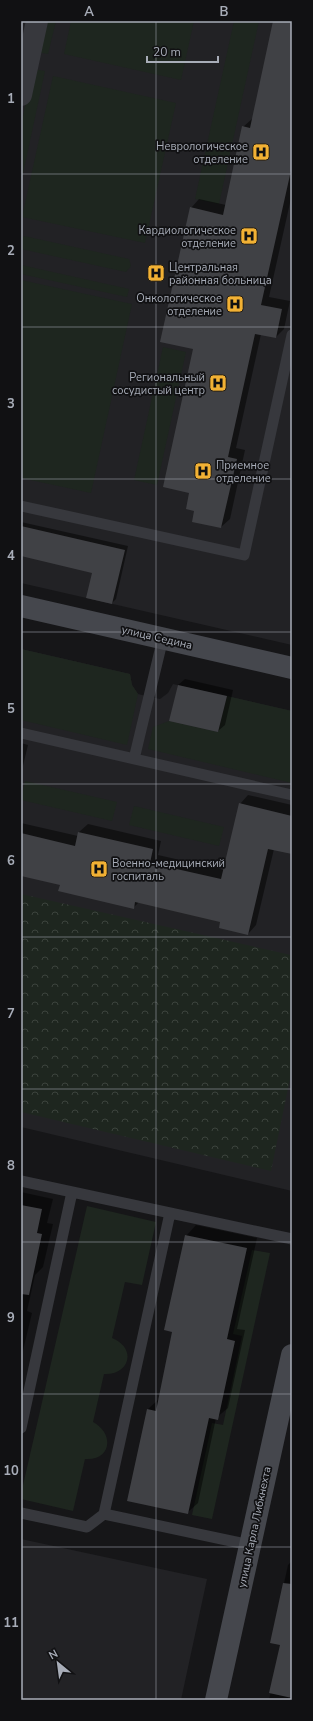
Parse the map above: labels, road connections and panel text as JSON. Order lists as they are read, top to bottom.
{
  "streets": {
    "street": ["улица Седина", "улица Карла Либкнехта"]
  },
  "places": {
    "hospital": [
      "Неврологическое отделение",
      "Кардиологическое отделение",
      "Центральная районная больница",
      "Онкологическое отделение",
      "Региональный сосудистый центр",
      "Приемное отделение",
      "Военно-медицинский госпиталь"
    ]
  },
  "scale_bar": "20 m",
  "north": "top left",
  "grid": {
    "columns": ["A", "B"],
    "rows": [
      "1",
      "2",
      "3",
      "4",
      "5",
      "6",
      "7",
      "8",
      "9",
      "10",
      "11"
    ]
  }
}
